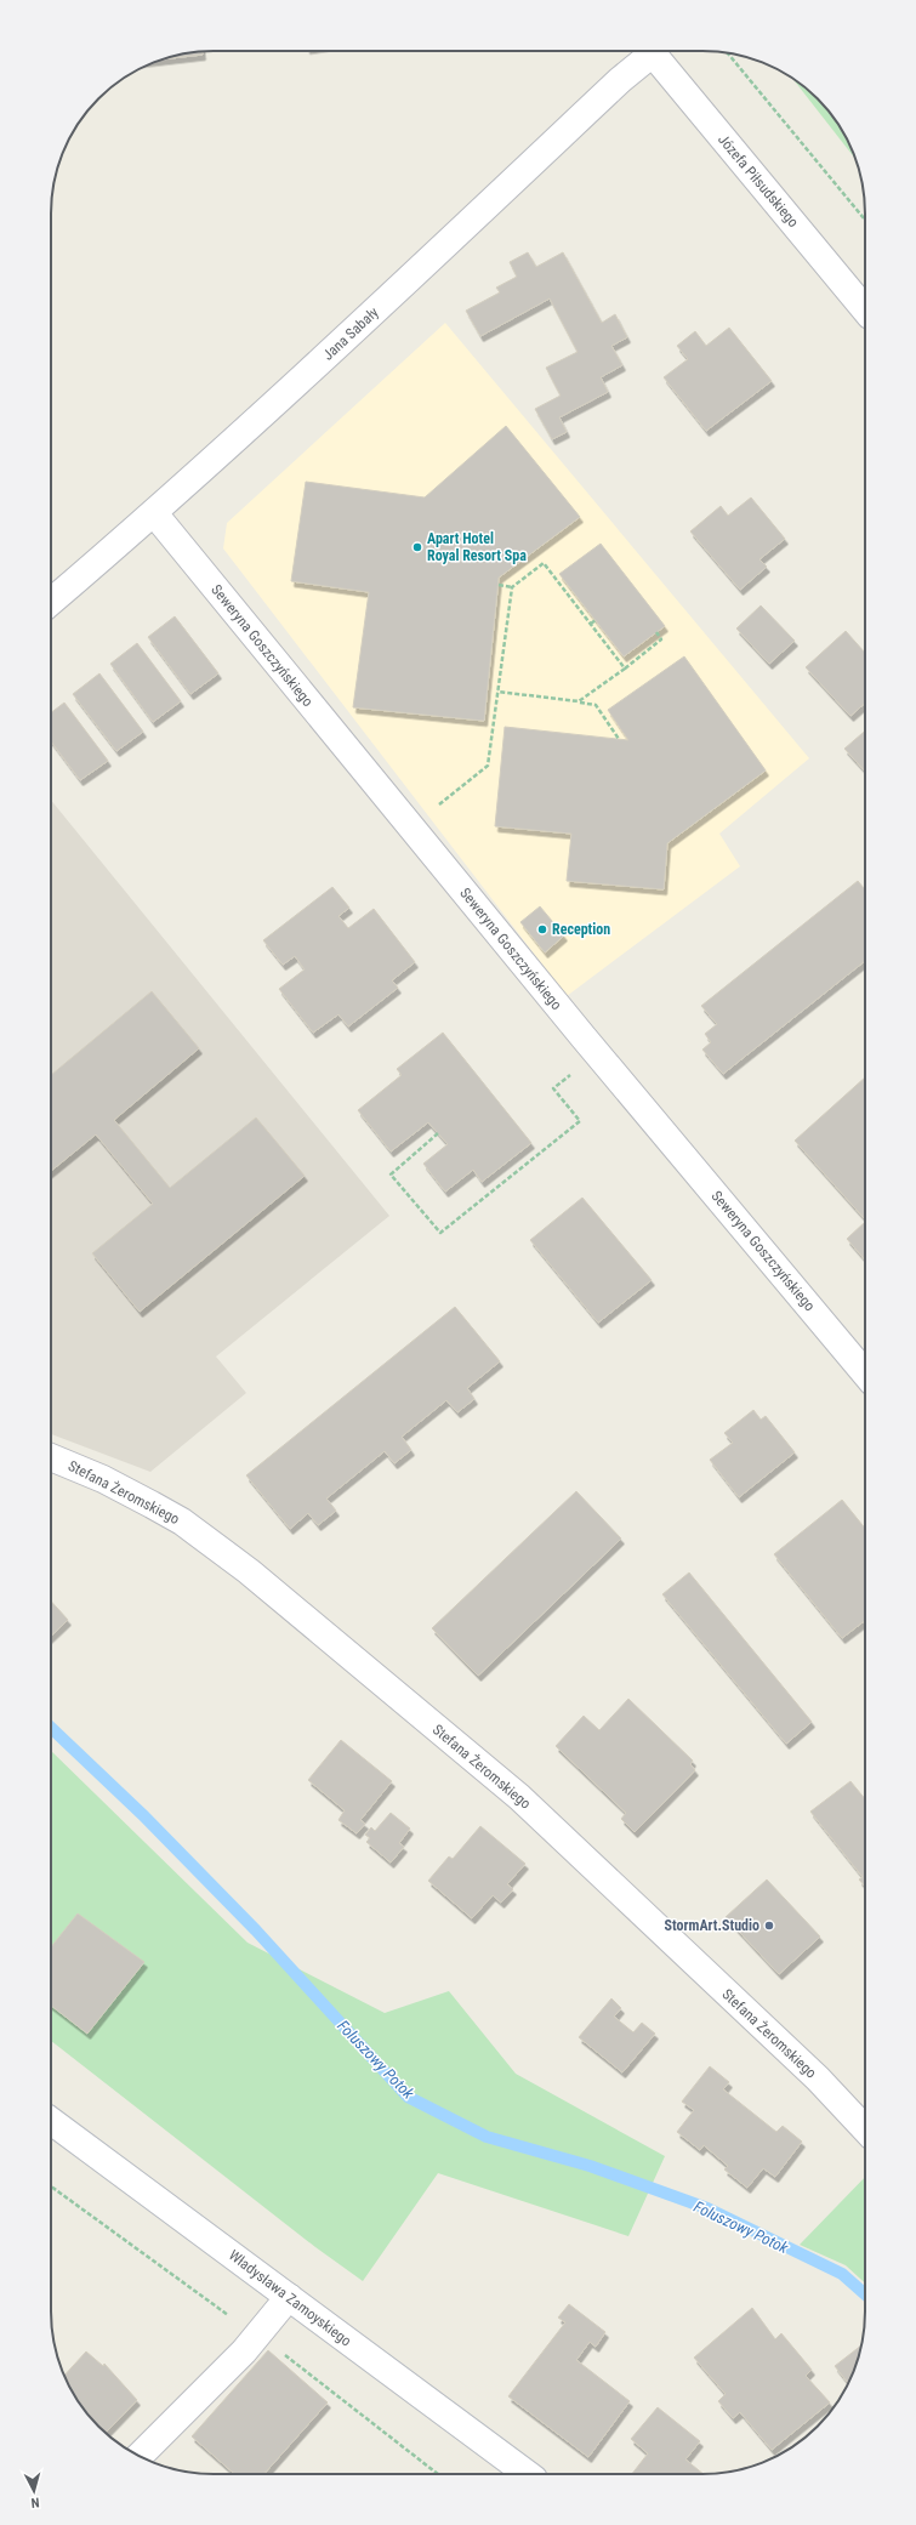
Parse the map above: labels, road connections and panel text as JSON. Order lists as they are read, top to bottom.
{
  "streets": {
    "street": [
      "Józefa Piłsudskiego",
      "Jana Sabały",
      "Seweryna Goszczyńskiego",
      "Stefana Żeromskiego",
      "Władysława Zamoyskiego"
    ]
  },
  "crossings": [
    ["Jana Sabały", "Seweryna Goszczyńskiego"]
  ],
  "water": ["Foluszowy Potok"],
  "places": ["Apart Hotel Royal Resort Spa", "Reception", "StormArt.Studio"],
  "north": "bottom"
}
